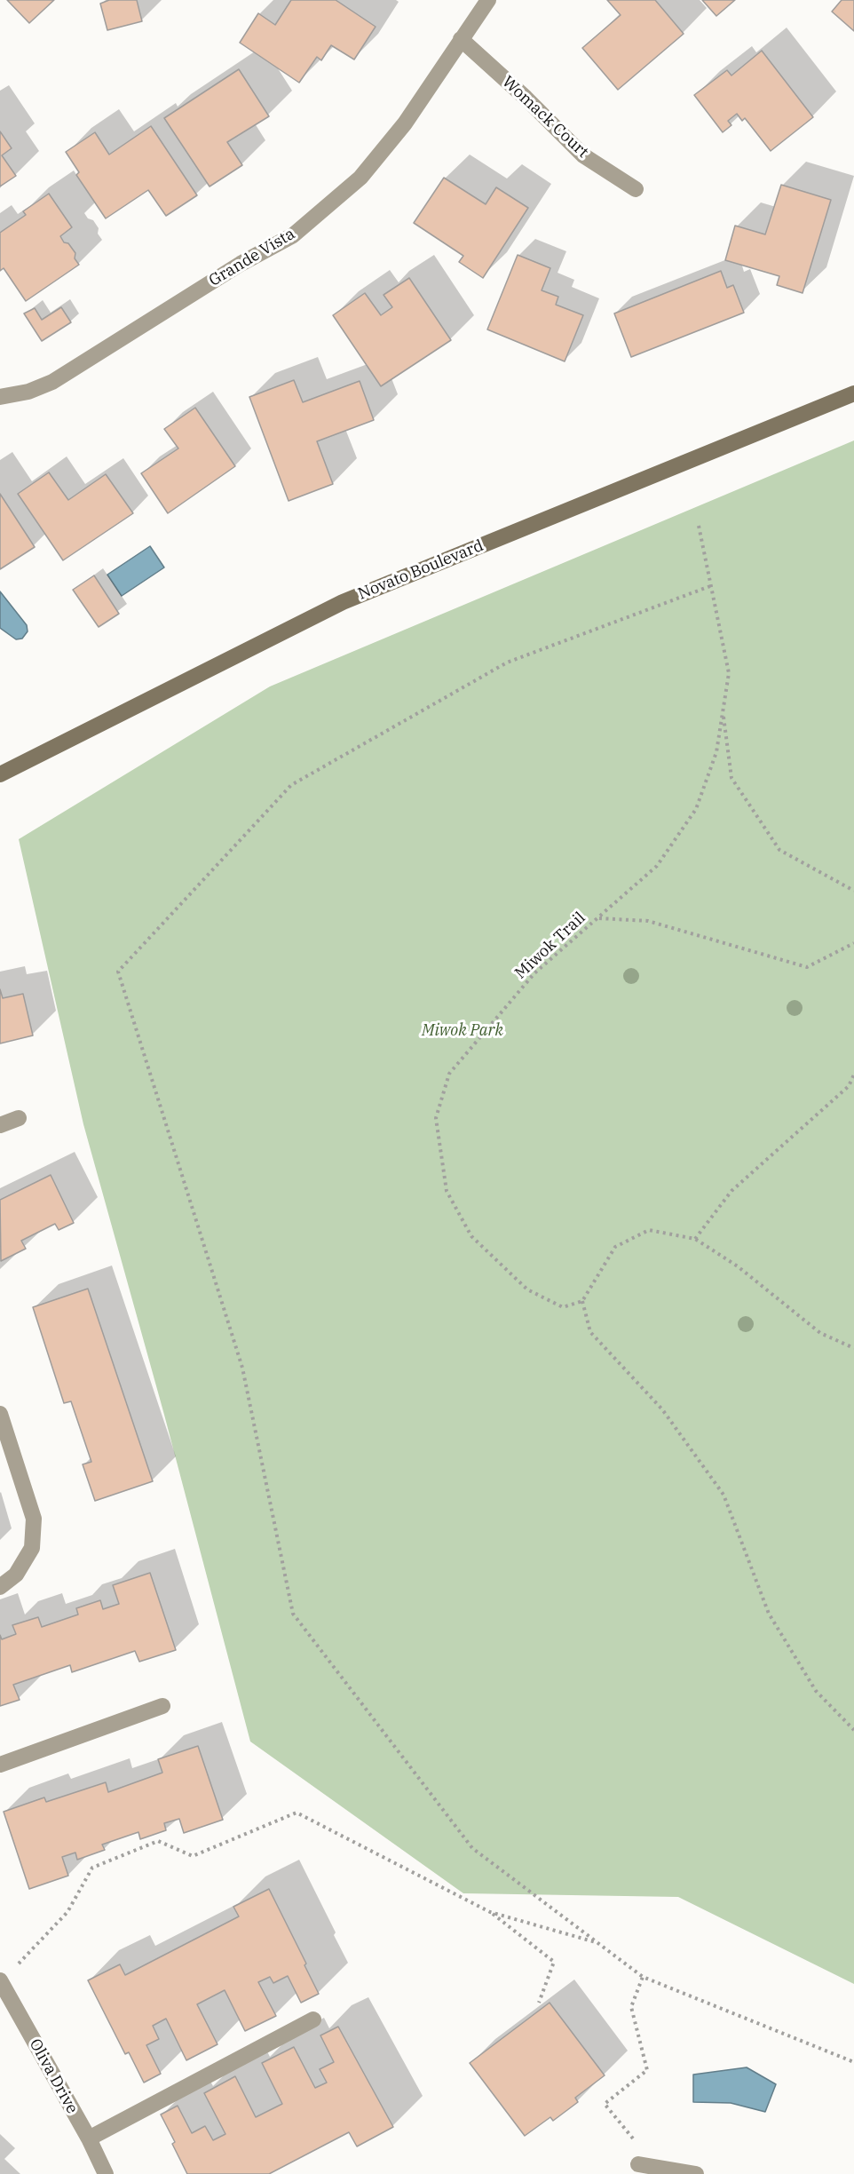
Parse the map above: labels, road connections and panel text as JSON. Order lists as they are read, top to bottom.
{
  "streets": {
    "main road": ["Novato Boulevard"],
    "street": ["Womack Court", "Grande Vista", "Oliva Drive"],
    "path": ["Miwok Trail"]
  },
  "crossings": [
    ["Womack Court", "Grande Vista"]
  ],
  "parks": ["Miwok Park"]
}
